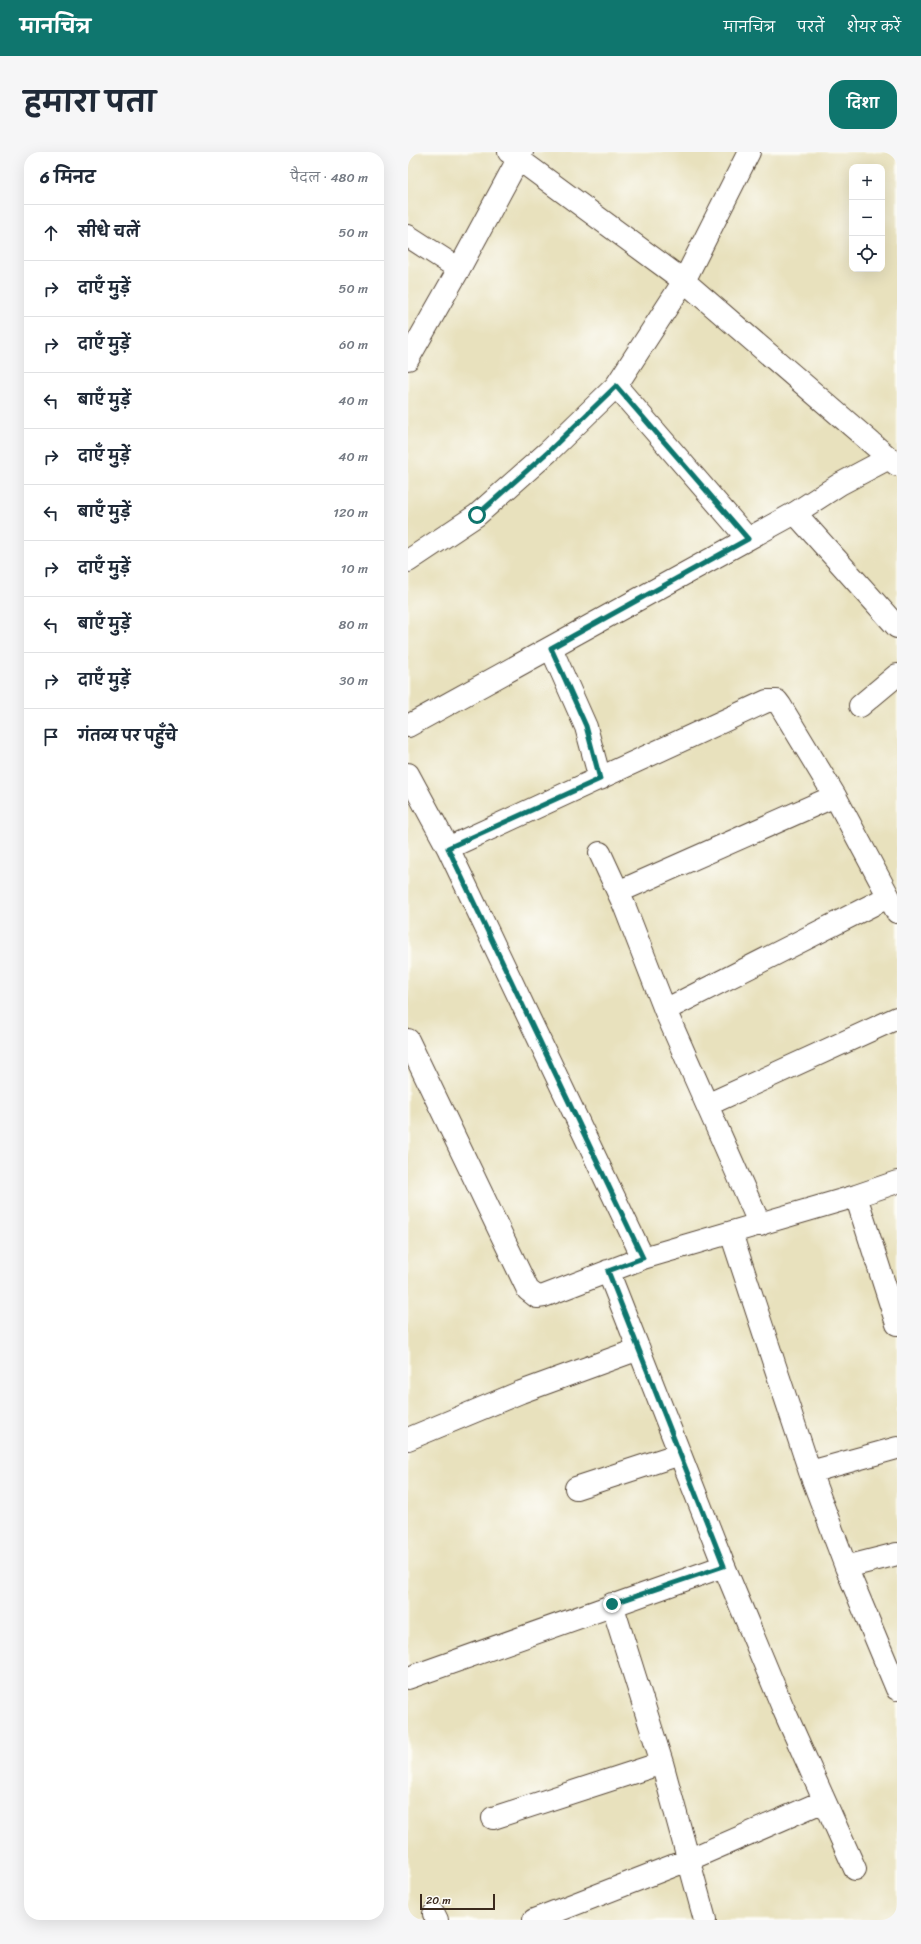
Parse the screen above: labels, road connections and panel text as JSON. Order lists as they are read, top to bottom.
{
  "scale_bar": "20 m",
  "page": {
    "header": "मानचित्र",
    "nav": ["मानचित्र", "परतें", "शेयर करें"],
    "title": "हमारा पता",
    "buttons": "दिशा",
    "heading": ["6 मिनट", "पैदल · 480 m"],
    "map_buttons": ["+", "−"],
    "list": [
      ["सीधे चलें", "50 m"],
      ["दाएँ मुड़ें", "50 m"],
      ["दाएँ मुड़ें", "60 m"],
      ["बाएँ मुड़ें", "40 m"],
      ["दाएँ मुड़ें", "40 m"],
      ["बाएँ मुड़ें", "120 m"],
      ["दाएँ मुड़ें", "10 m"],
      ["बाएँ मुड़ें", "80 m"],
      ["दाएँ मुड़ें", "30 m"],
      "गंतव्य पर पहुँचे"
    ],
    "scale": "20 m"
  }
}
